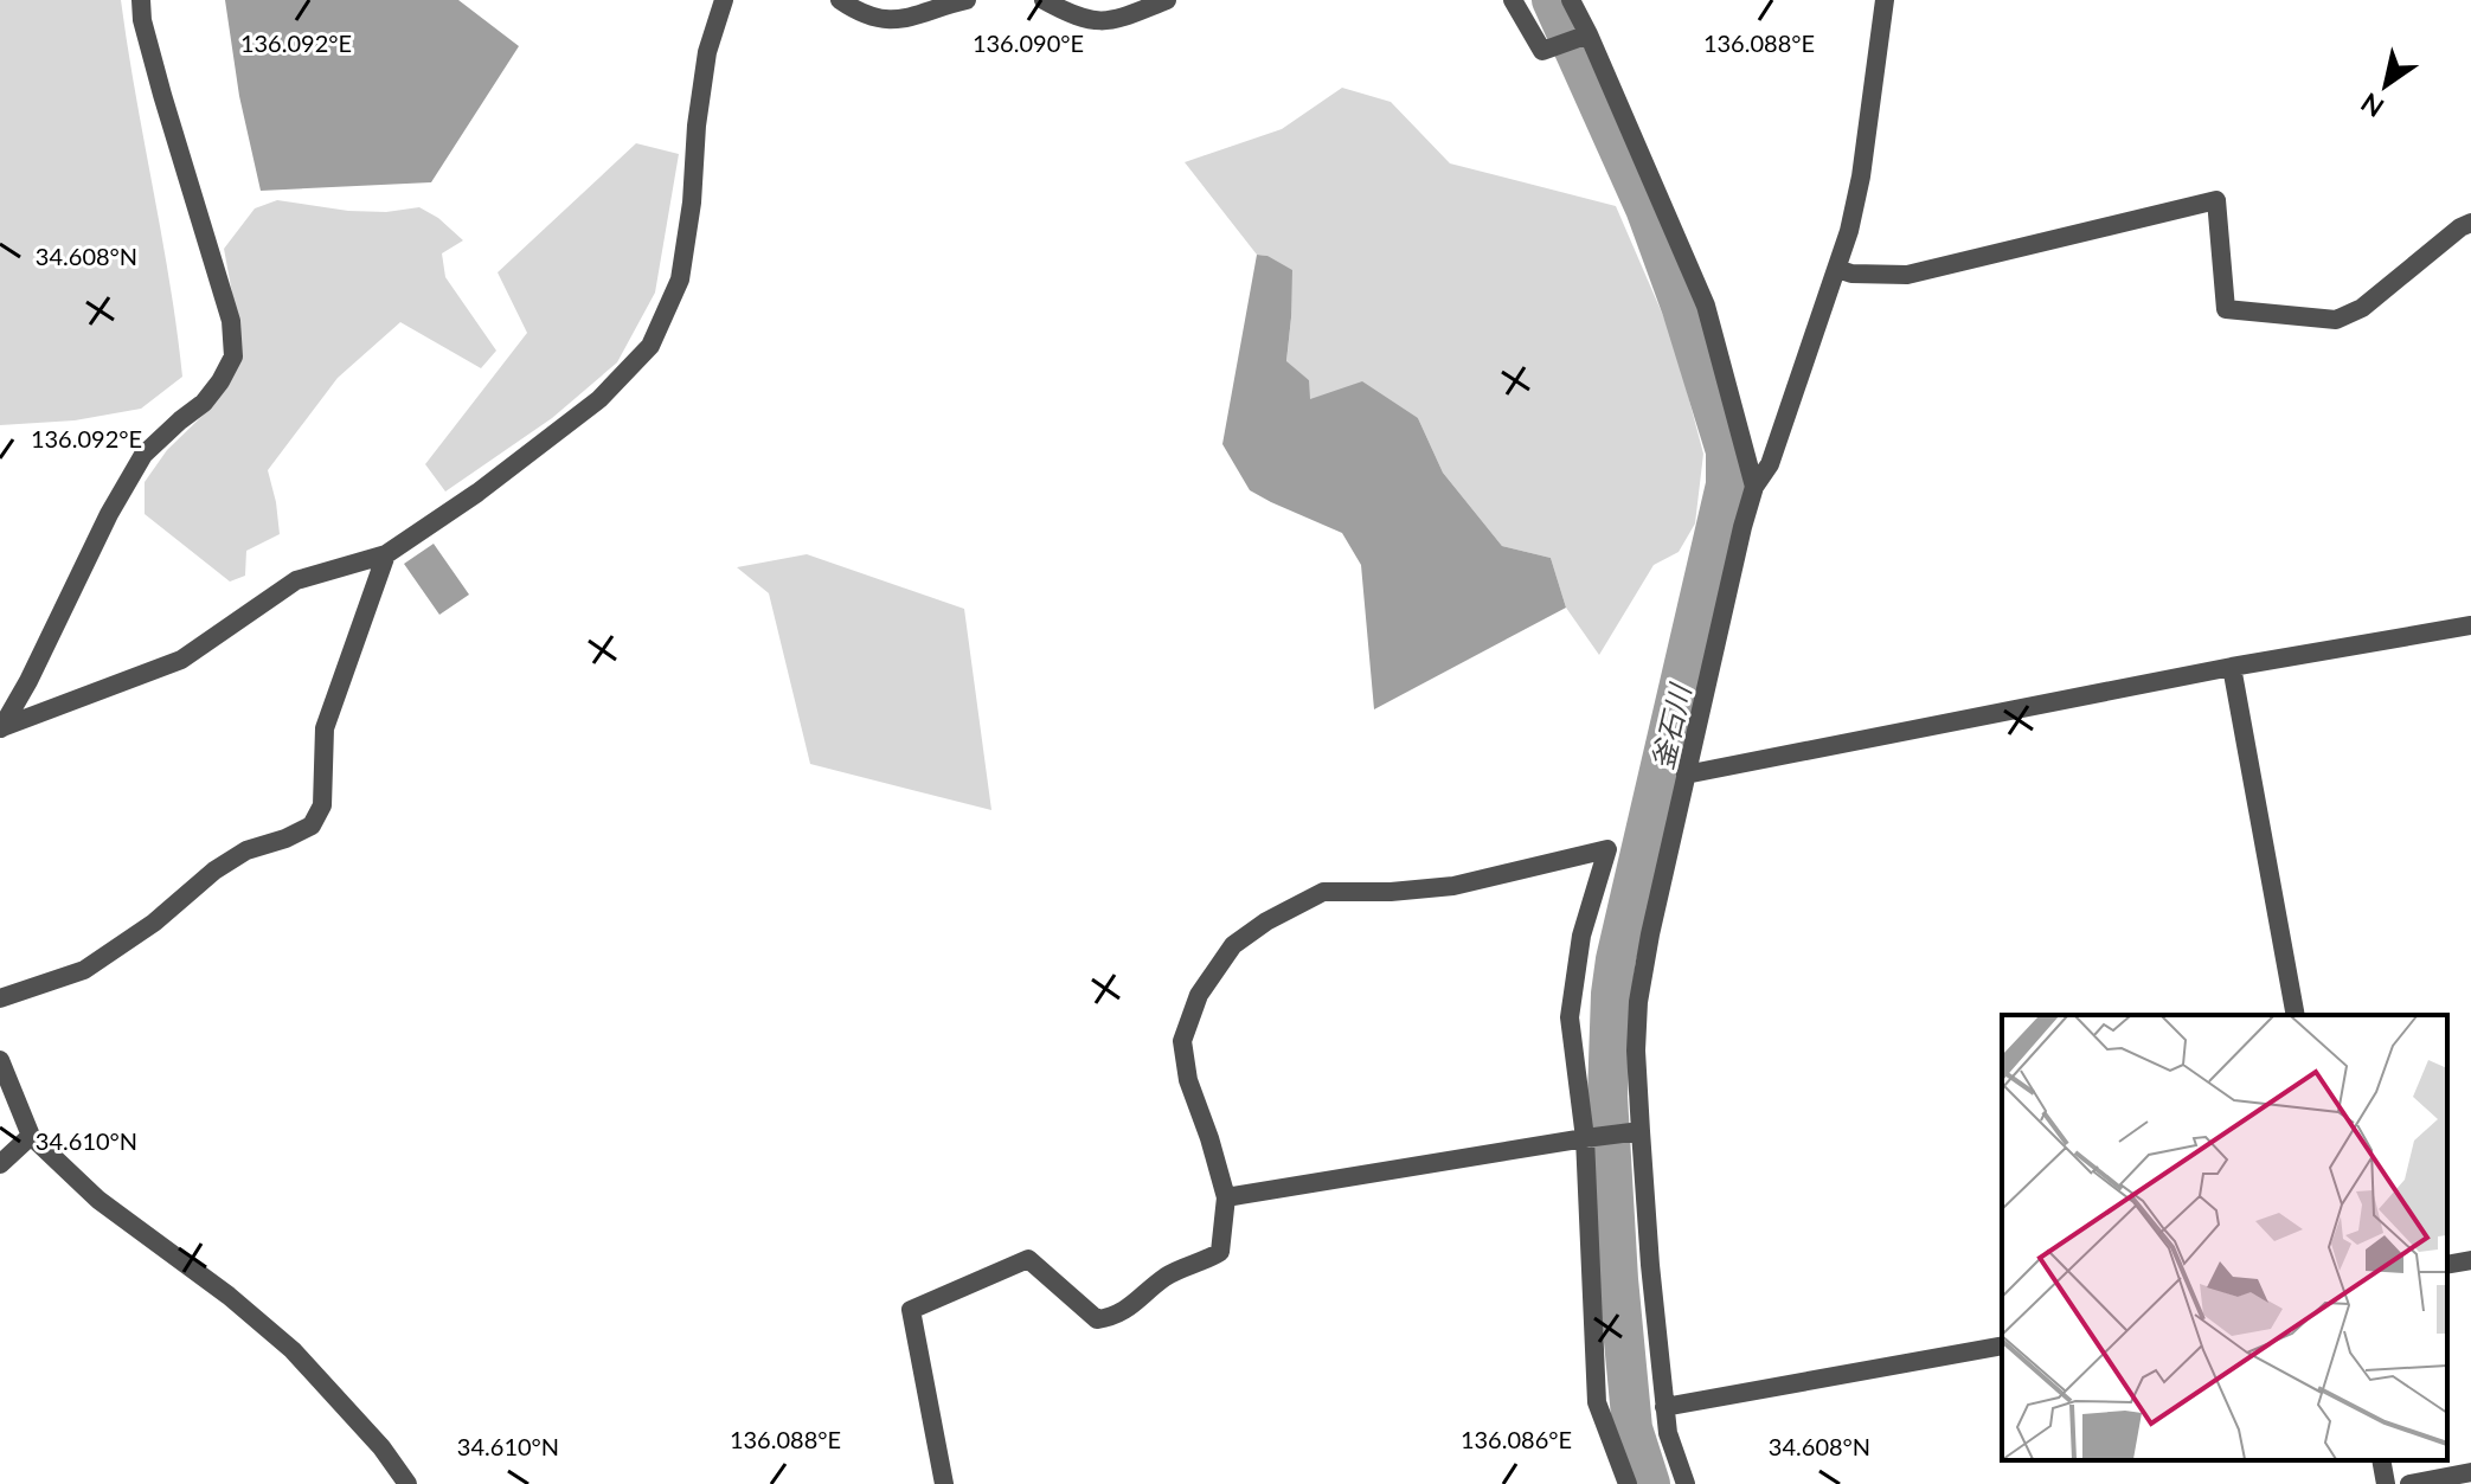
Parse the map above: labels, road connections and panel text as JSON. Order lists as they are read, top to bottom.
{
  "water": ["釜石川"],
  "north": "bottom left",
  "coordinates": [
    "136.092°E",
    "136.090°E",
    "136.088°E",
    "34.608°N",
    "34.610°N",
    "136.086°E"
  ]
}
